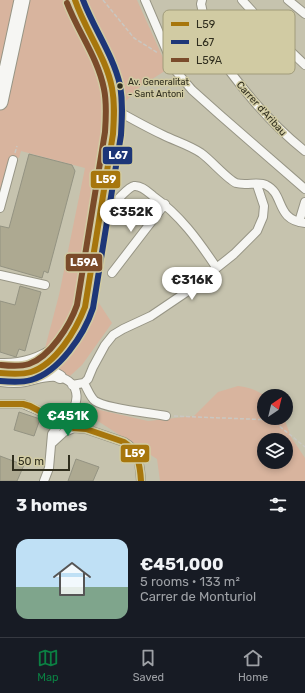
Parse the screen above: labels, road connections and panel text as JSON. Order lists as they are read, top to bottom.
{
  "streets": {
    "street": ["Carrer d'Aribau"]
  },
  "places": ["Av. Generalitat - Sant Antoni"],
  "lines": ["transit line L59", "transit line L67", "transit line L59A"],
  "legend": ["L59", "L67", "L59A"],
  "scale_bar": "50 m",
  "north": "top right",
  "page": {
    "price": ["€352K", "€316K", "€451K"],
    "scale": "50 m",
    "heading": "3 homes",
    "list": [
      {
        "name": "€451,000",
        "note": "5 rooms · 133 m² · Carrer de Monturiol"
      }
    ],
    "tabs": ["Map", "Saved", "Home"]
  }
}
